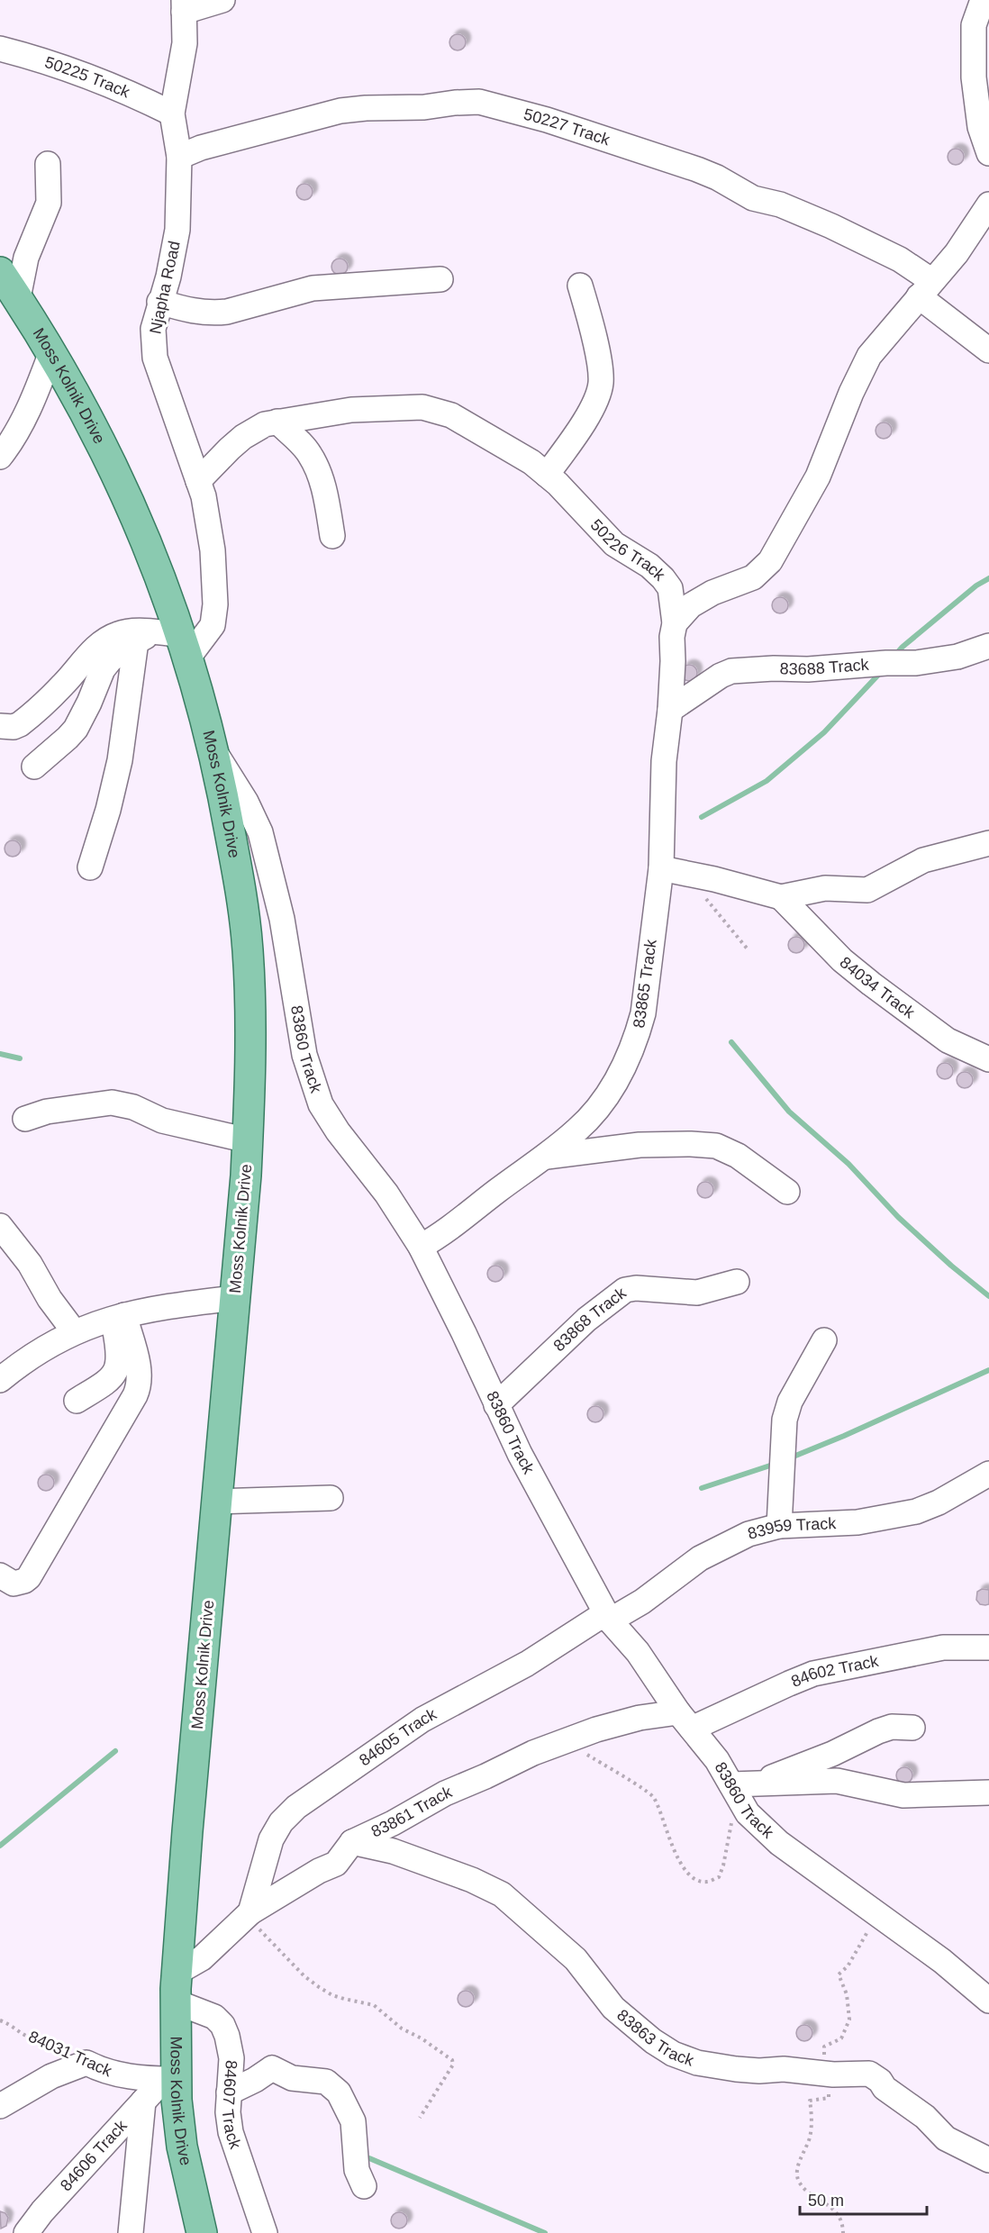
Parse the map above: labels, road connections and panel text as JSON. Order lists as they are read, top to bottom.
{
  "streets": {
    "main road": ["Moss Kolnik Drive"],
    "street": [
      "50225 Track",
      "50227 Track",
      "Njapha Road",
      "50226 Track",
      "83688 Track",
      "83865 Track",
      "84034 Track",
      "83860 Track",
      "83868 Track",
      "83959 Track",
      "84602 Track",
      "84605 Track",
      "83861 Track",
      "83863 Track",
      "84031 Track",
      "84607 Track",
      "84606 Track"
    ]
  },
  "crossings": [
    ["50225 Track", "Njapha Road"],
    ["50227 Track", "Njapha Road"],
    ["Njapha Road", "Moss Kolnik Drive"],
    ["Njapha Road", "50226 Track"],
    ["Moss Kolnik Drive", "83860 Track"],
    ["Moss Kolnik Drive", "83861 Track"],
    ["Moss Kolnik Drive", "84031 Track"],
    ["Moss Kolnik Drive", "84607 Track"],
    ["Moss Kolnik Drive", "84606 Track"],
    ["50226 Track", "83865 Track"],
    ["83688 Track", "83865 Track"],
    ["83865 Track", "83860 Track"],
    ["83860 Track", "83868 Track"],
    ["83860 Track", "83959 Track"],
    ["83860 Track", "84602 Track"],
    ["83860 Track", "84605 Track"],
    ["83860 Track", "83861 Track"],
    ["83959 Track", "84605 Track"],
    ["84602 Track", "83861 Track"],
    ["84605 Track", "83861 Track"],
    ["83861 Track", "83863 Track"],
    ["84031 Track", "84606 Track"]
  ],
  "scale_bar": "50 m"
}
